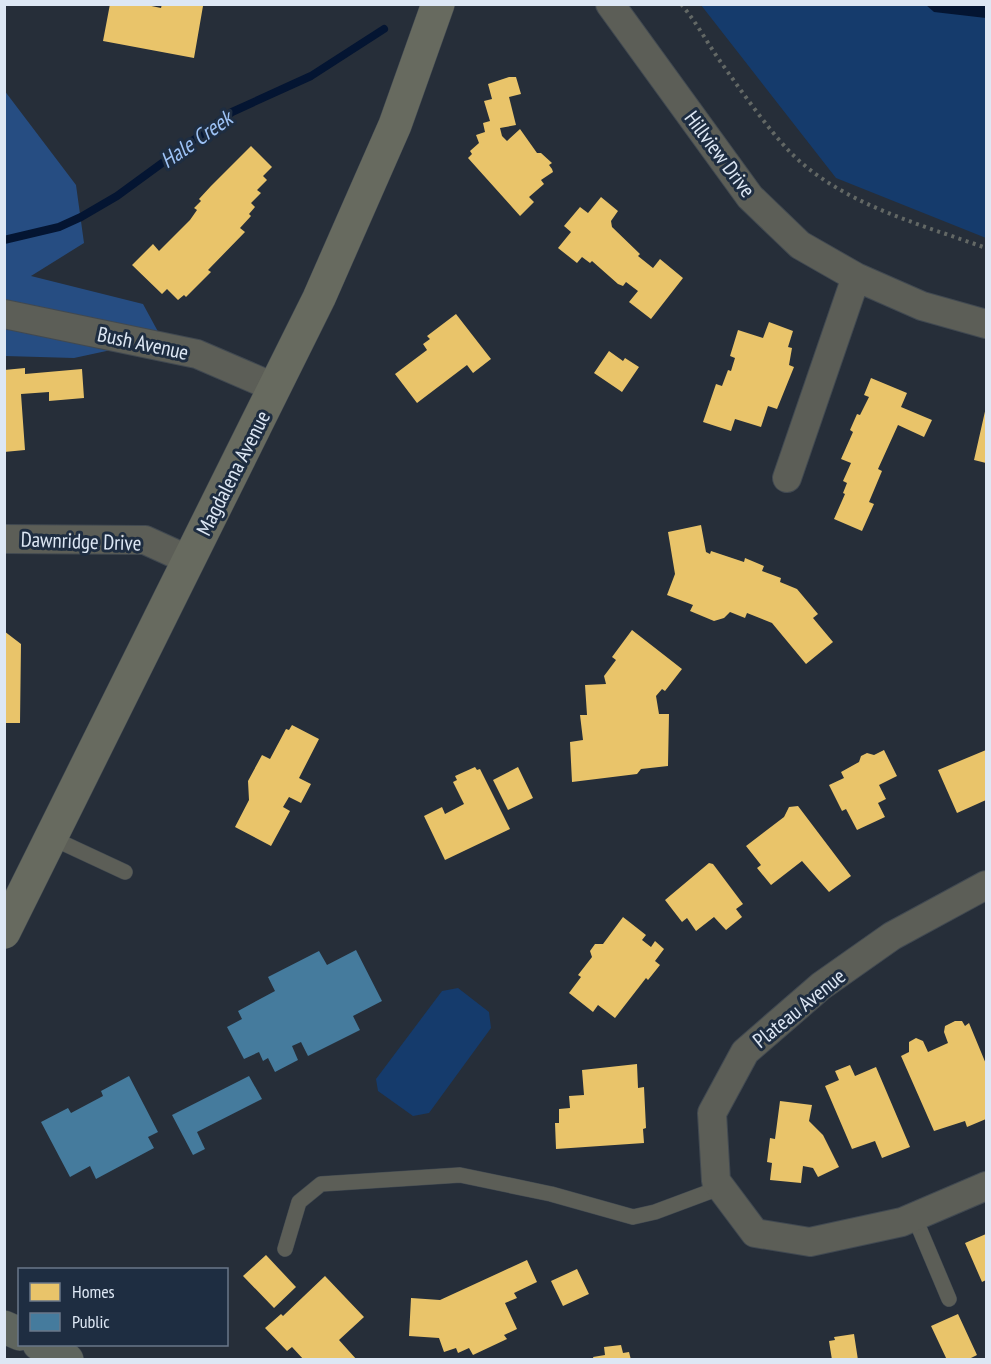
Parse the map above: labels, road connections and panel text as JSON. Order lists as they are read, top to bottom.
{
  "streets": {
    "main road": ["Magdalena Avenue"],
    "street": [
      "Hillview Drive",
      "Bush Avenue",
      "Dawnridge Drive",
      "Plateau Avenue"
    ]
  },
  "crossings": [
    ["Bush Avenue", "Magdalena Avenue"],
    ["Magdalena Avenue", "Dawnridge Drive"]
  ],
  "water": ["Hale Creek"],
  "legend": ["Homes", "Public"]
}
